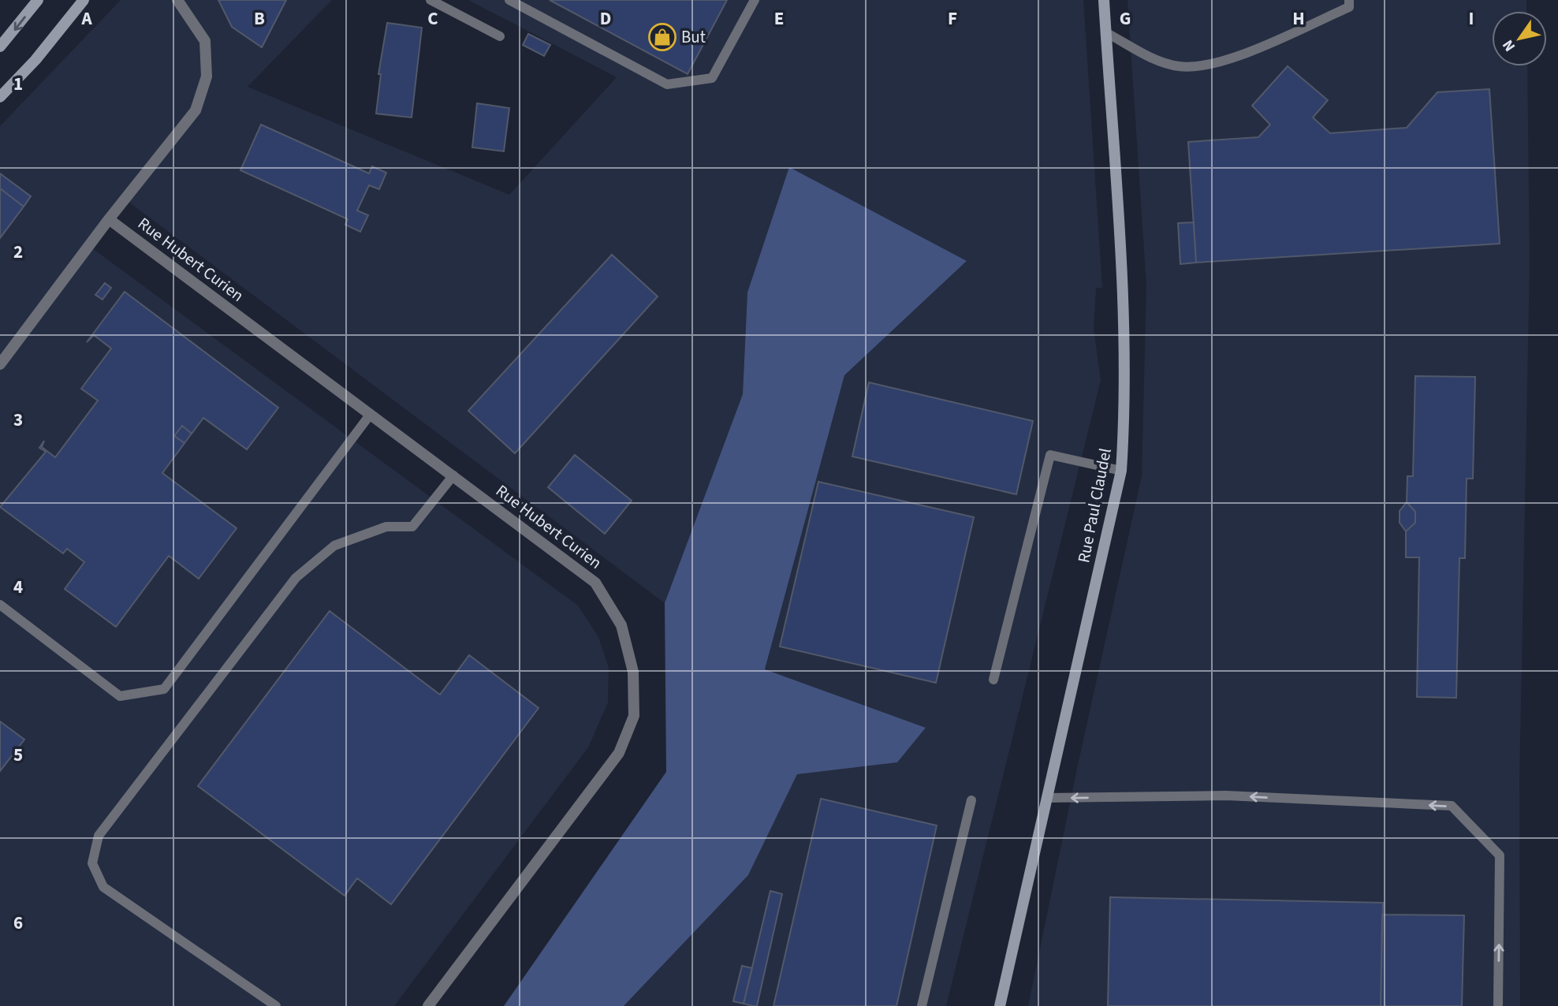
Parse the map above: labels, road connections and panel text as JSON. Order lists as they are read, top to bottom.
{
  "streets": {
    "street": ["Rue Hubert Curien", "Rue Paul Claudel"]
  },
  "places": {
    "shop": ["But"]
  },
  "north": "bottom left",
  "grid": {
    "columns": [
      "A",
      "B",
      "C",
      "D",
      "E",
      "F",
      "G",
      "H",
      "I"
    ],
    "rows": [
      "1",
      "2",
      "3",
      "4",
      "5",
      "6"
    ]
  }
}
